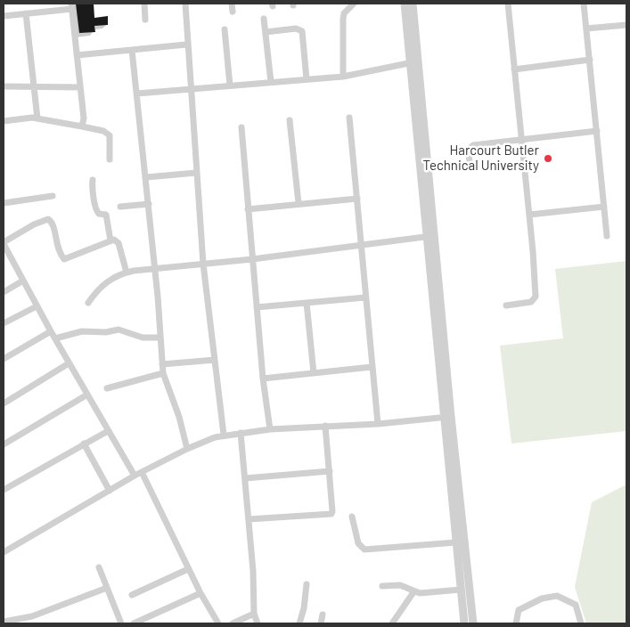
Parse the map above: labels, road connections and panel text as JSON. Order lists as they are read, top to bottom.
{
  "places": ["Harcourt Butler Technical University"]
}
